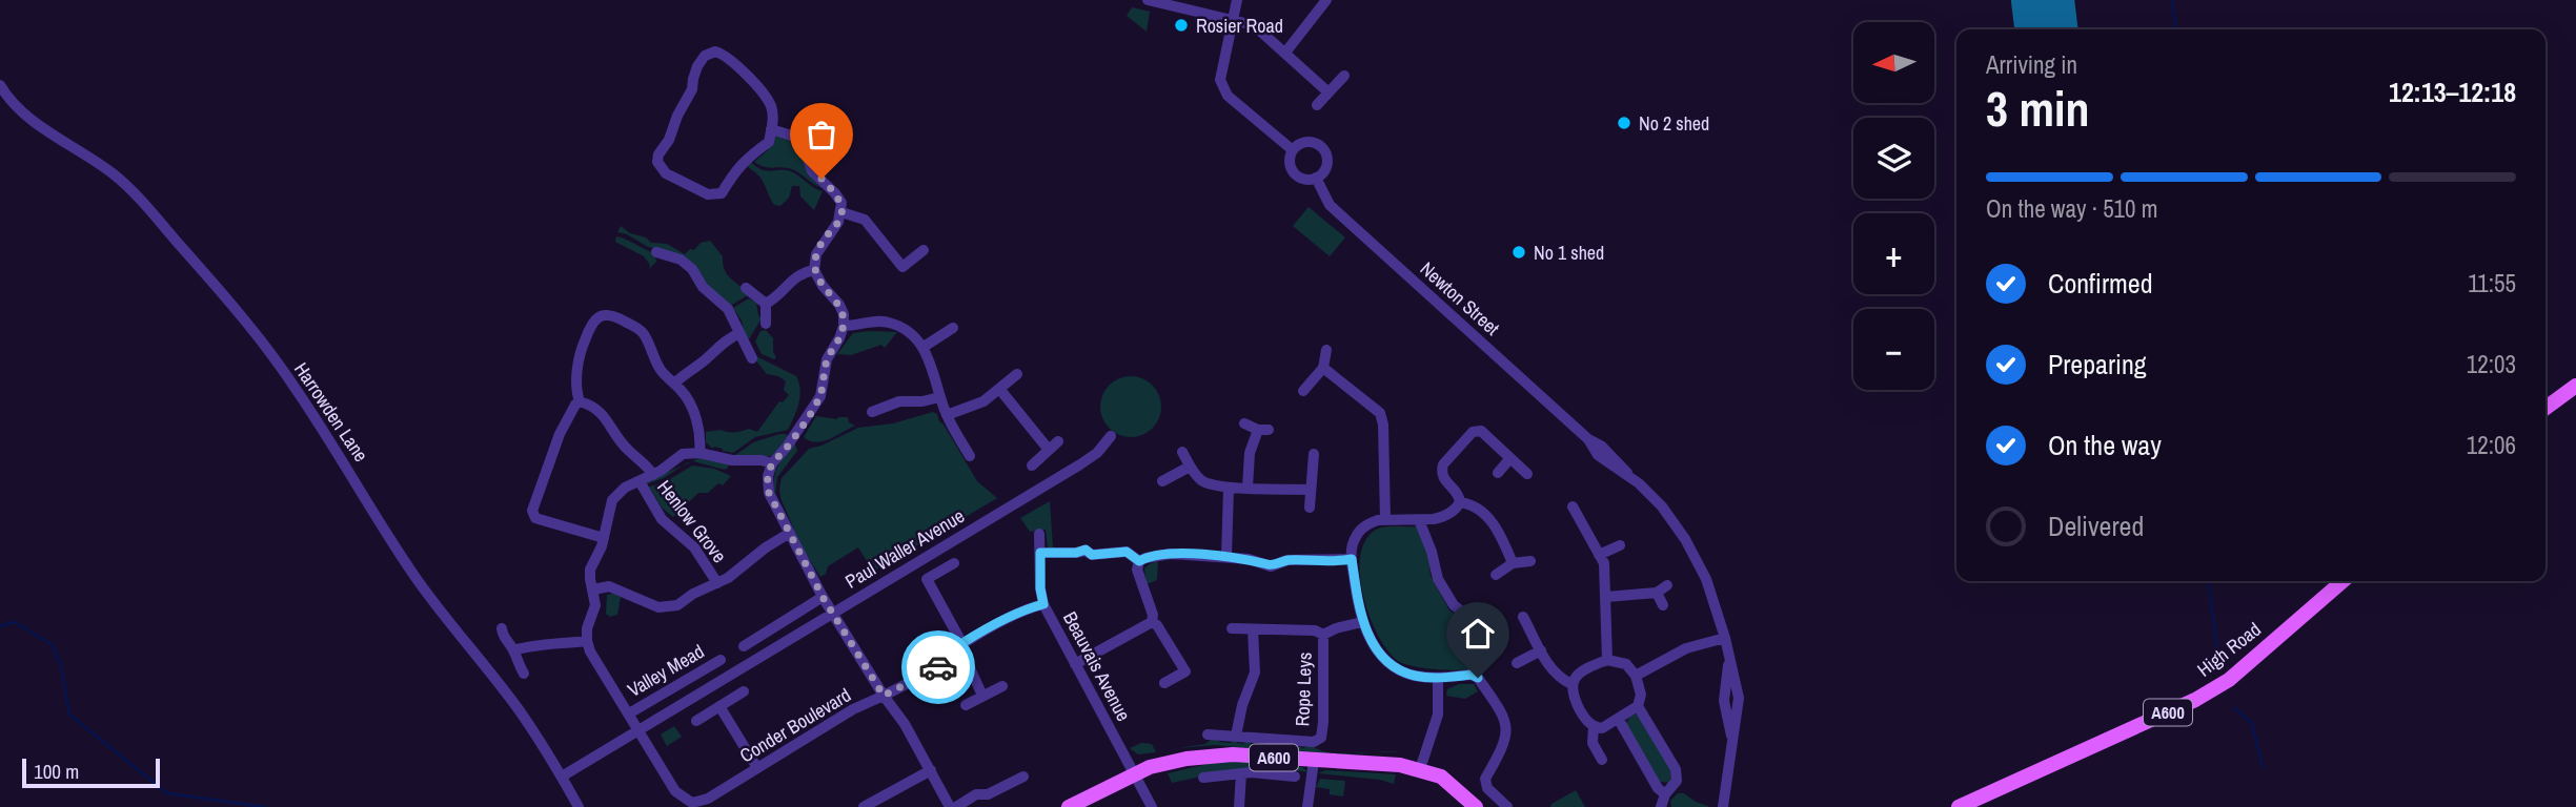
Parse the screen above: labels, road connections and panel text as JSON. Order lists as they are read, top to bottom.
{
  "streets": {
    "main road": ["High Road", "A600"],
    "street": [
      "Newton Street",
      "Harrowden Lane",
      "Henlow Grove",
      "Paul Waller Avenue",
      "Beauvais Avenue",
      "Valley Mead",
      "Rope Leys",
      "Conder Boulevard"
    ]
  },
  "crossings": [
    ["Harrowden Lane", "Paul Waller Avenue"],
    ["Beauvais Avenue", "A600"],
    ["Beauvais Avenue", "Conder Boulevard"]
  ],
  "places": ["Rosier Road", "No 2 shed", "No 1 shed"],
  "scale_bar": "100 m",
  "north": "left",
  "page": {
    "map_buttons": ["+", "−"],
    "heading": ["3 min", "Arriving in", "12:13–12:18"],
    "bar": "On the way · 510 m",
    "list": [
      ["Confirmed", "11:55"],
      ["Preparing", "12:03"],
      ["On the way", "12:06"],
      "Delivered"
    ],
    "scale": "100 m"
  }
}
